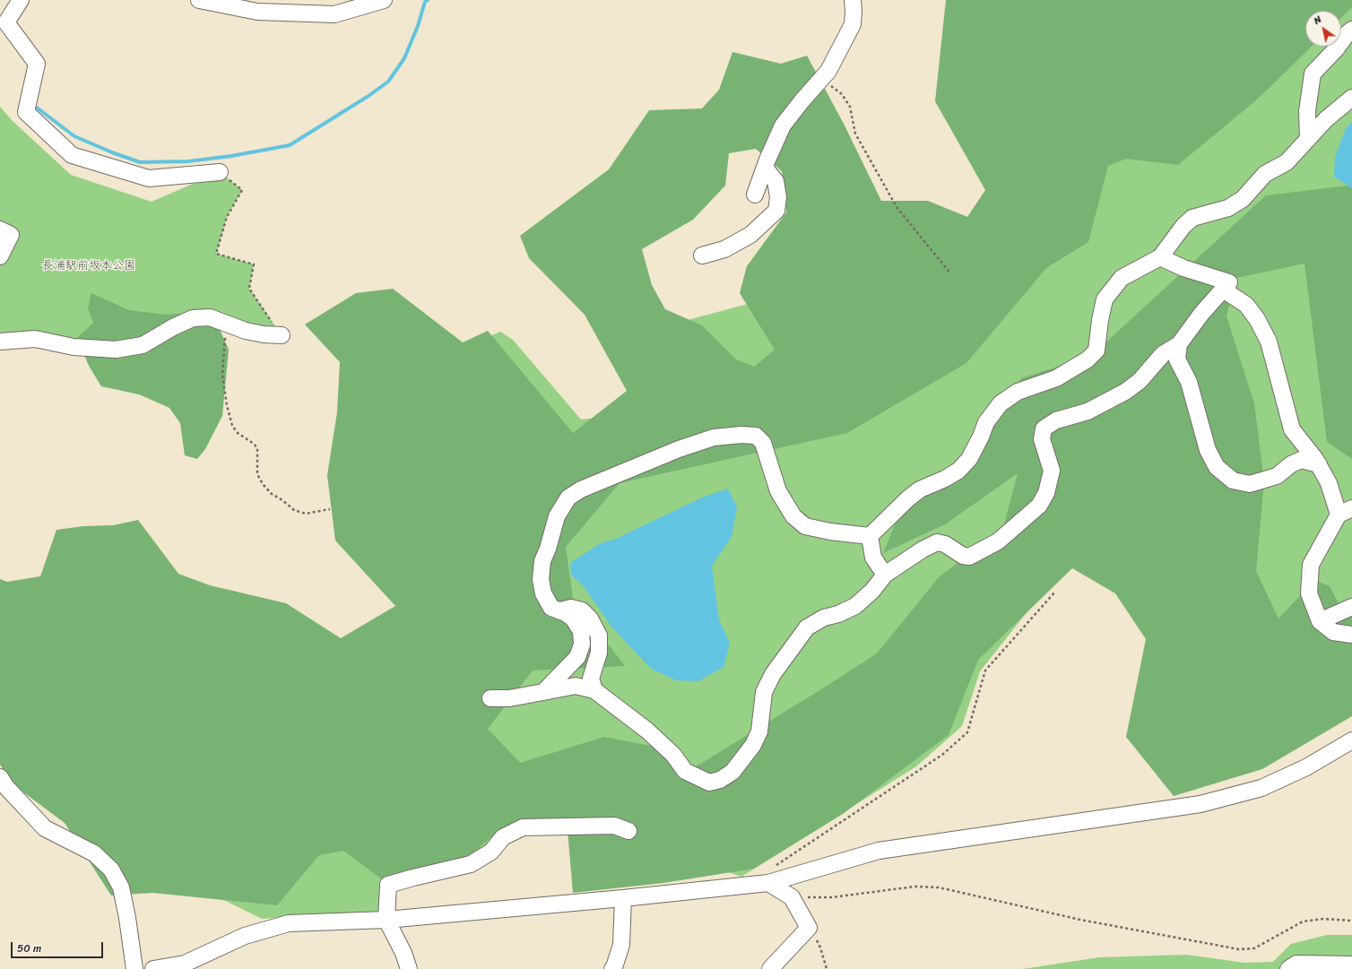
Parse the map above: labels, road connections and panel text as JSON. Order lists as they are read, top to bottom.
{
  "parks": ["長浦駅前坂本公園"],
  "scale_bar": "50 m",
  "north": "top left"
}
